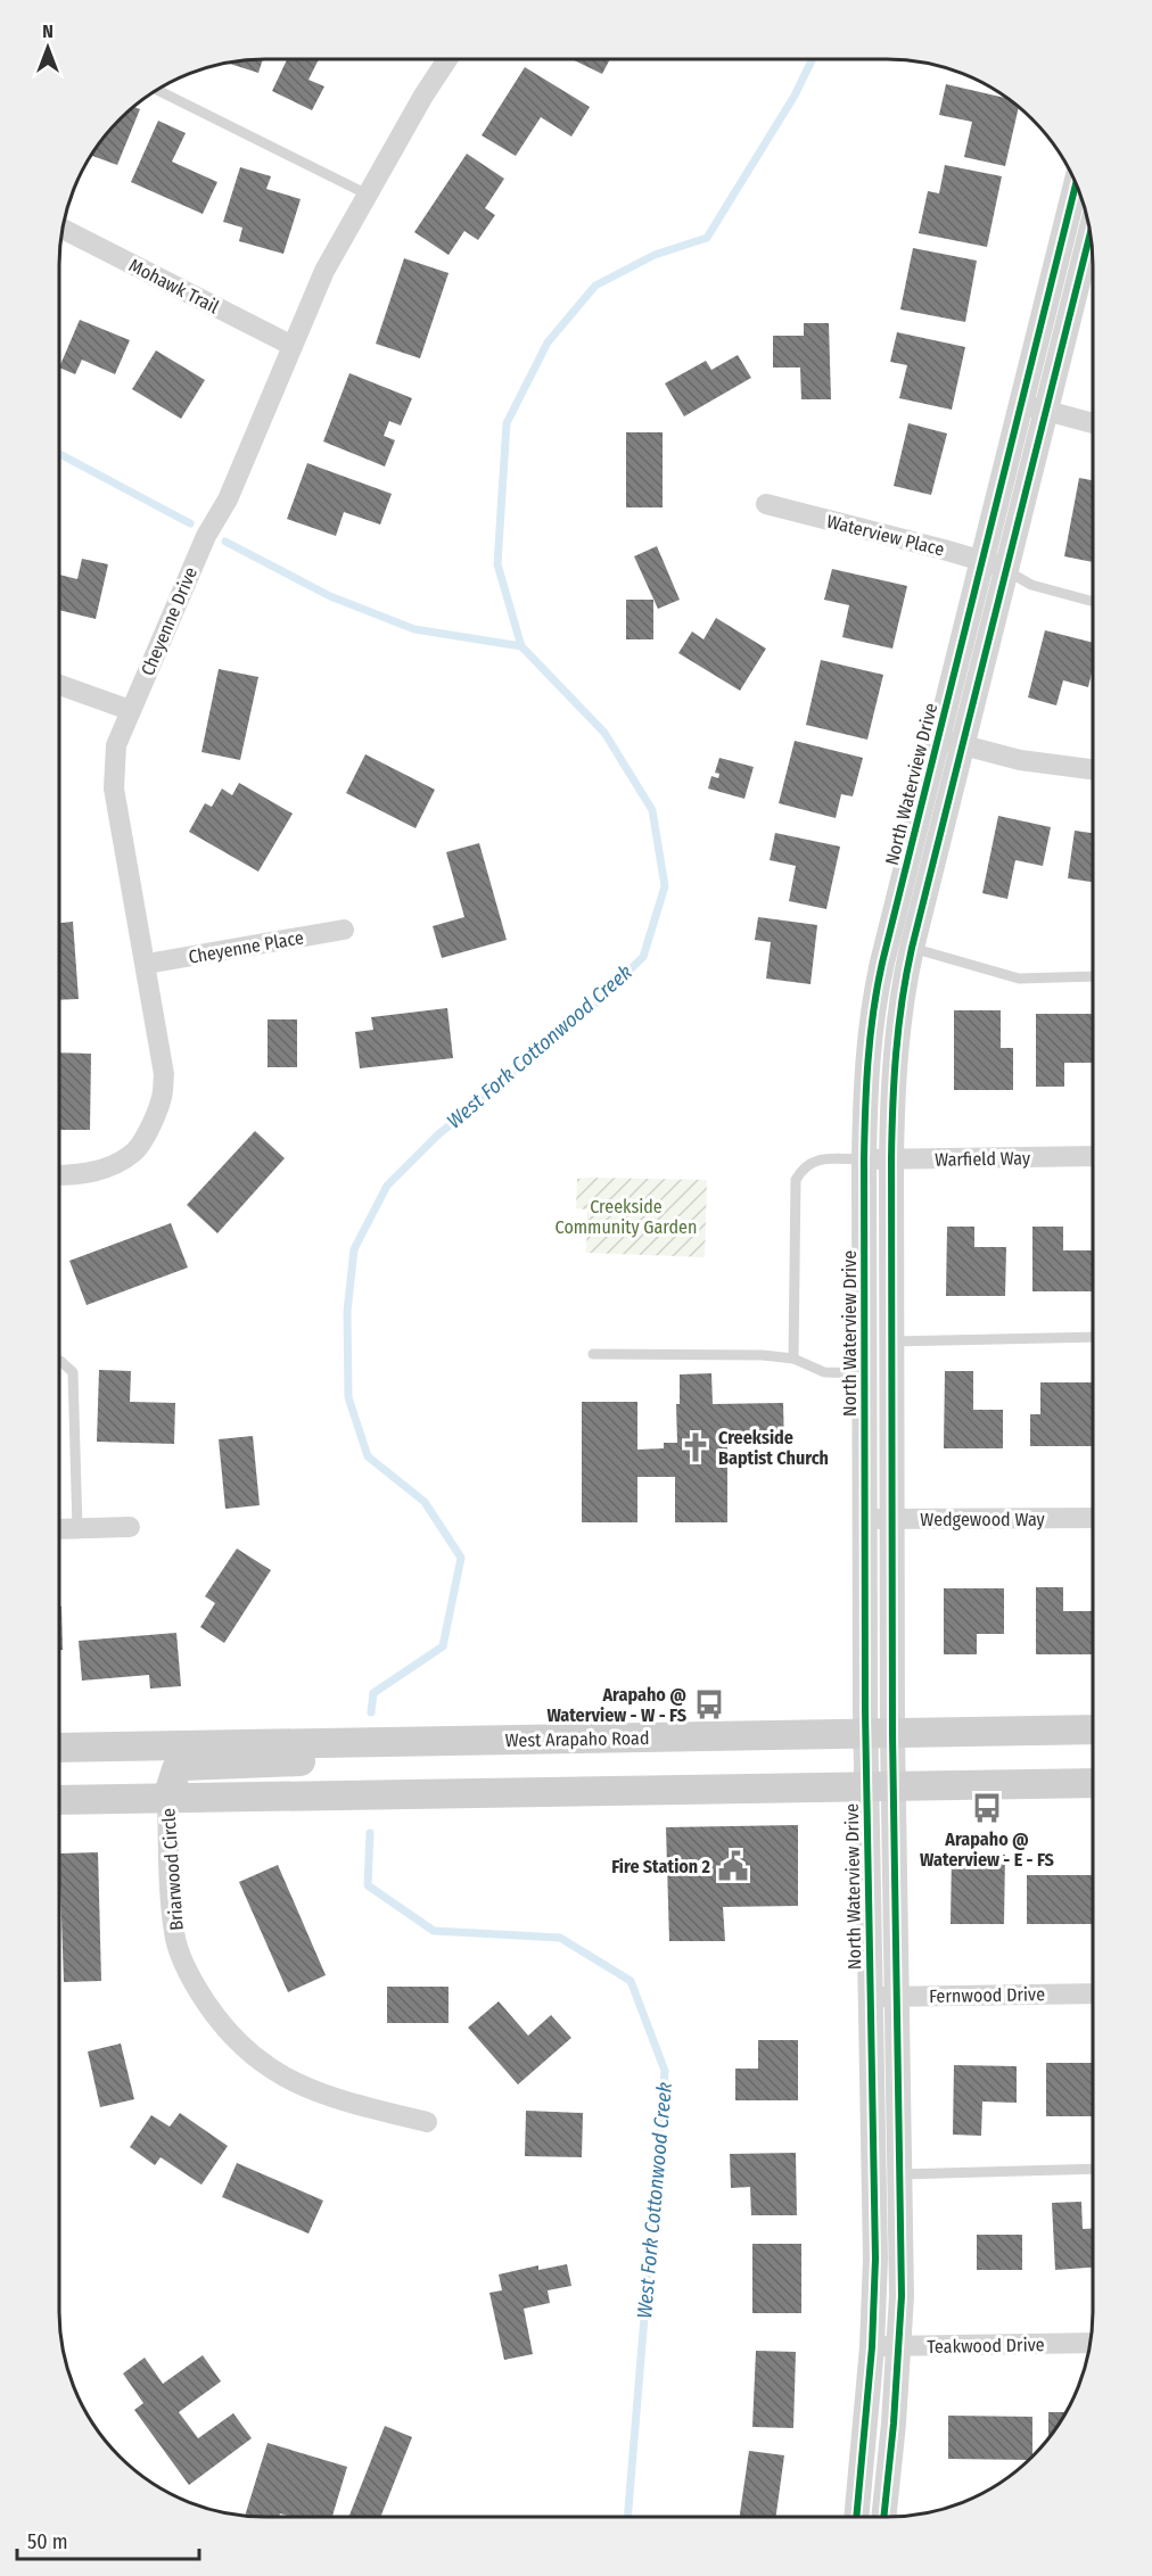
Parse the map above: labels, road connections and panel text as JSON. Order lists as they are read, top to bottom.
{
  "streets": {
    "main road": ["West Arapaho Road"],
    "street": [
      "Mohawk Trail",
      "Waterview Place",
      "Cheyenne Drive",
      "North Waterview Drive",
      "Cheyenne Place",
      "Warfield Way",
      "Wedgewood Way",
      "Briarwood Circle",
      "Fernwood Drive",
      "Teakwood Drive"
    ]
  },
  "crossings": [
    ["Mohawk Trail", "Cheyenne Drive"],
    ["Waterview Place", "North Waterview Drive"],
    ["Cheyenne Drive", "Cheyenne Place"],
    ["North Waterview Drive", "Warfield Way"],
    ["North Waterview Drive", "Wedgewood Way"],
    ["North Waterview Drive", "West Arapaho Road"],
    ["North Waterview Drive", "Fernwood Drive"],
    ["North Waterview Drive", "Teakwood Drive"]
  ],
  "water": ["West Fork Cottonwood Creek"],
  "parks": ["Creekside Community Garden"],
  "places": {
    "church": ["Creekside Baptist Church"],
    "bus stop": ["Arapaho @ Waterview - W - FS", "Arapaho @ Waterview - E - FS"],
    "public building": ["Fire Station 2"]
  },
  "scale_bar": "50 m",
  "north": "top"
}
